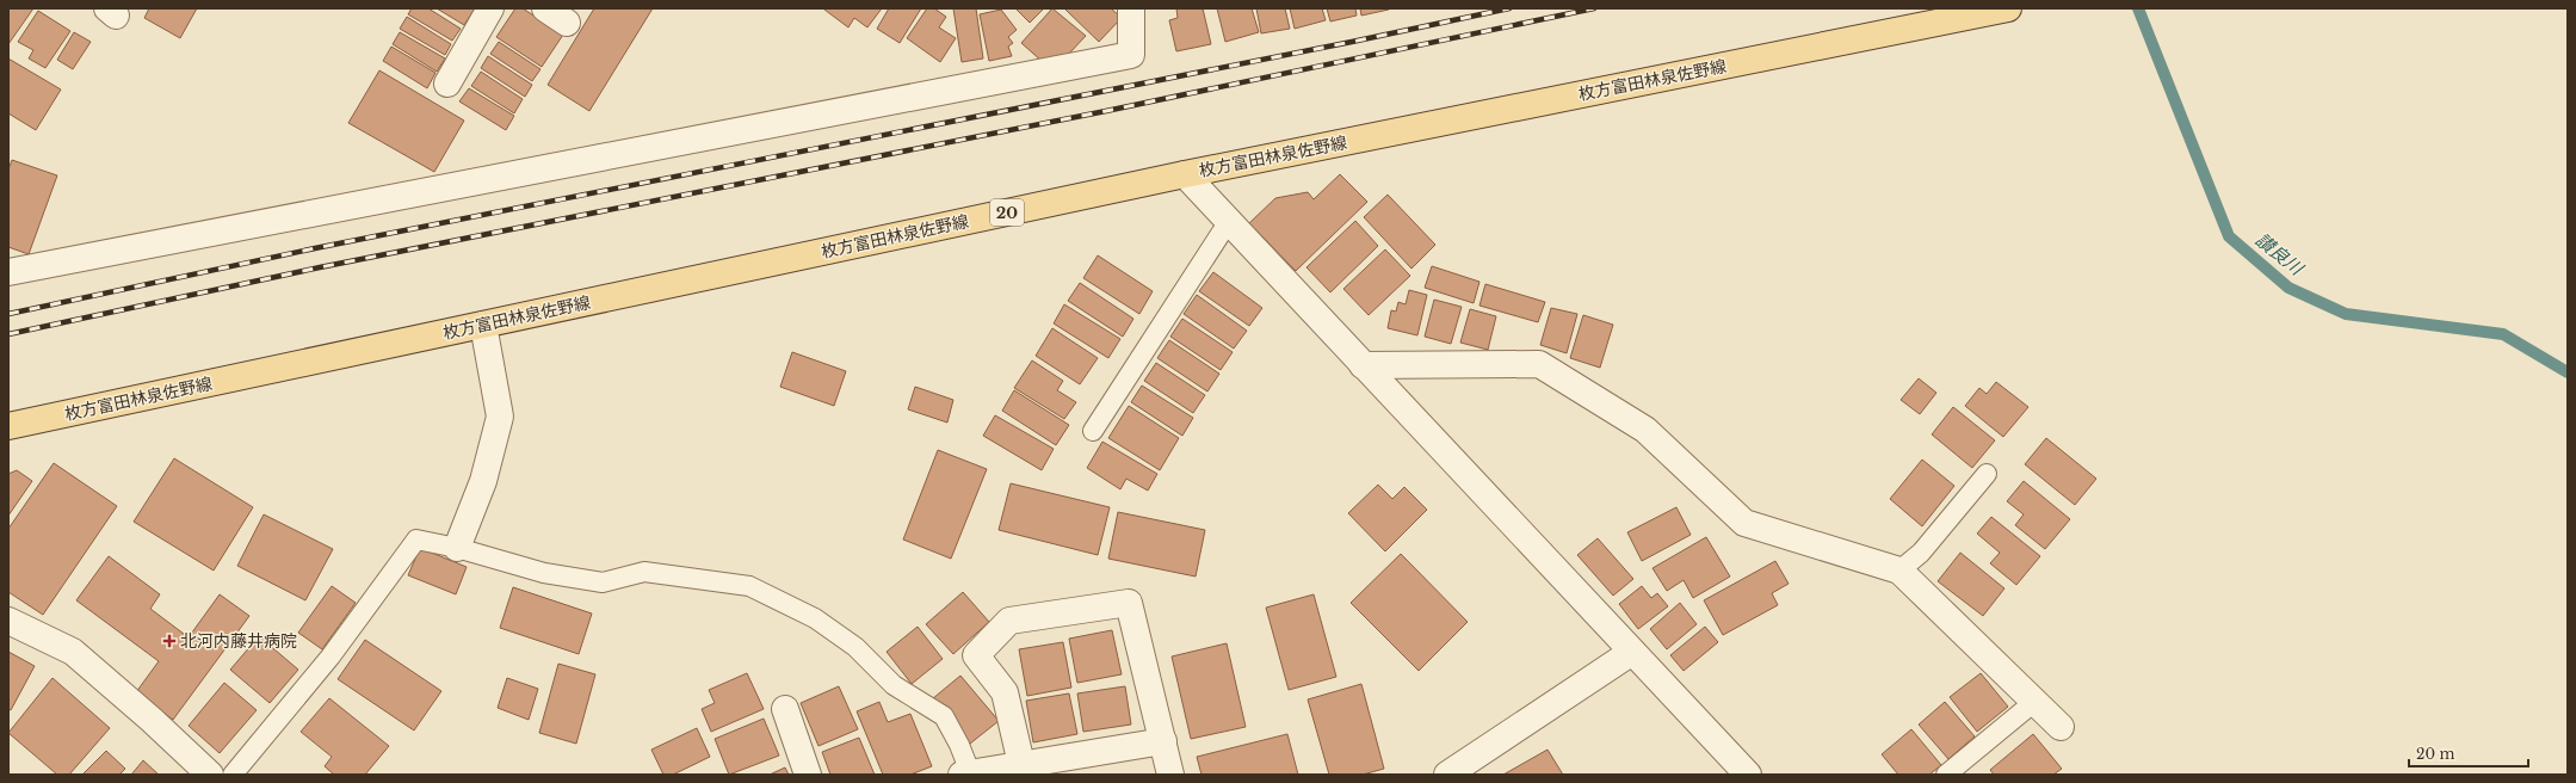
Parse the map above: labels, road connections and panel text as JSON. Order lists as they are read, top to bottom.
{
  "streets": {
    "main road": ["枚方富田林泉佐野線", "20"]
  },
  "water": ["讃良川"],
  "places": {
    "health": ["北河内藤井病院"]
  },
  "scale_bar": "20 m"
}
